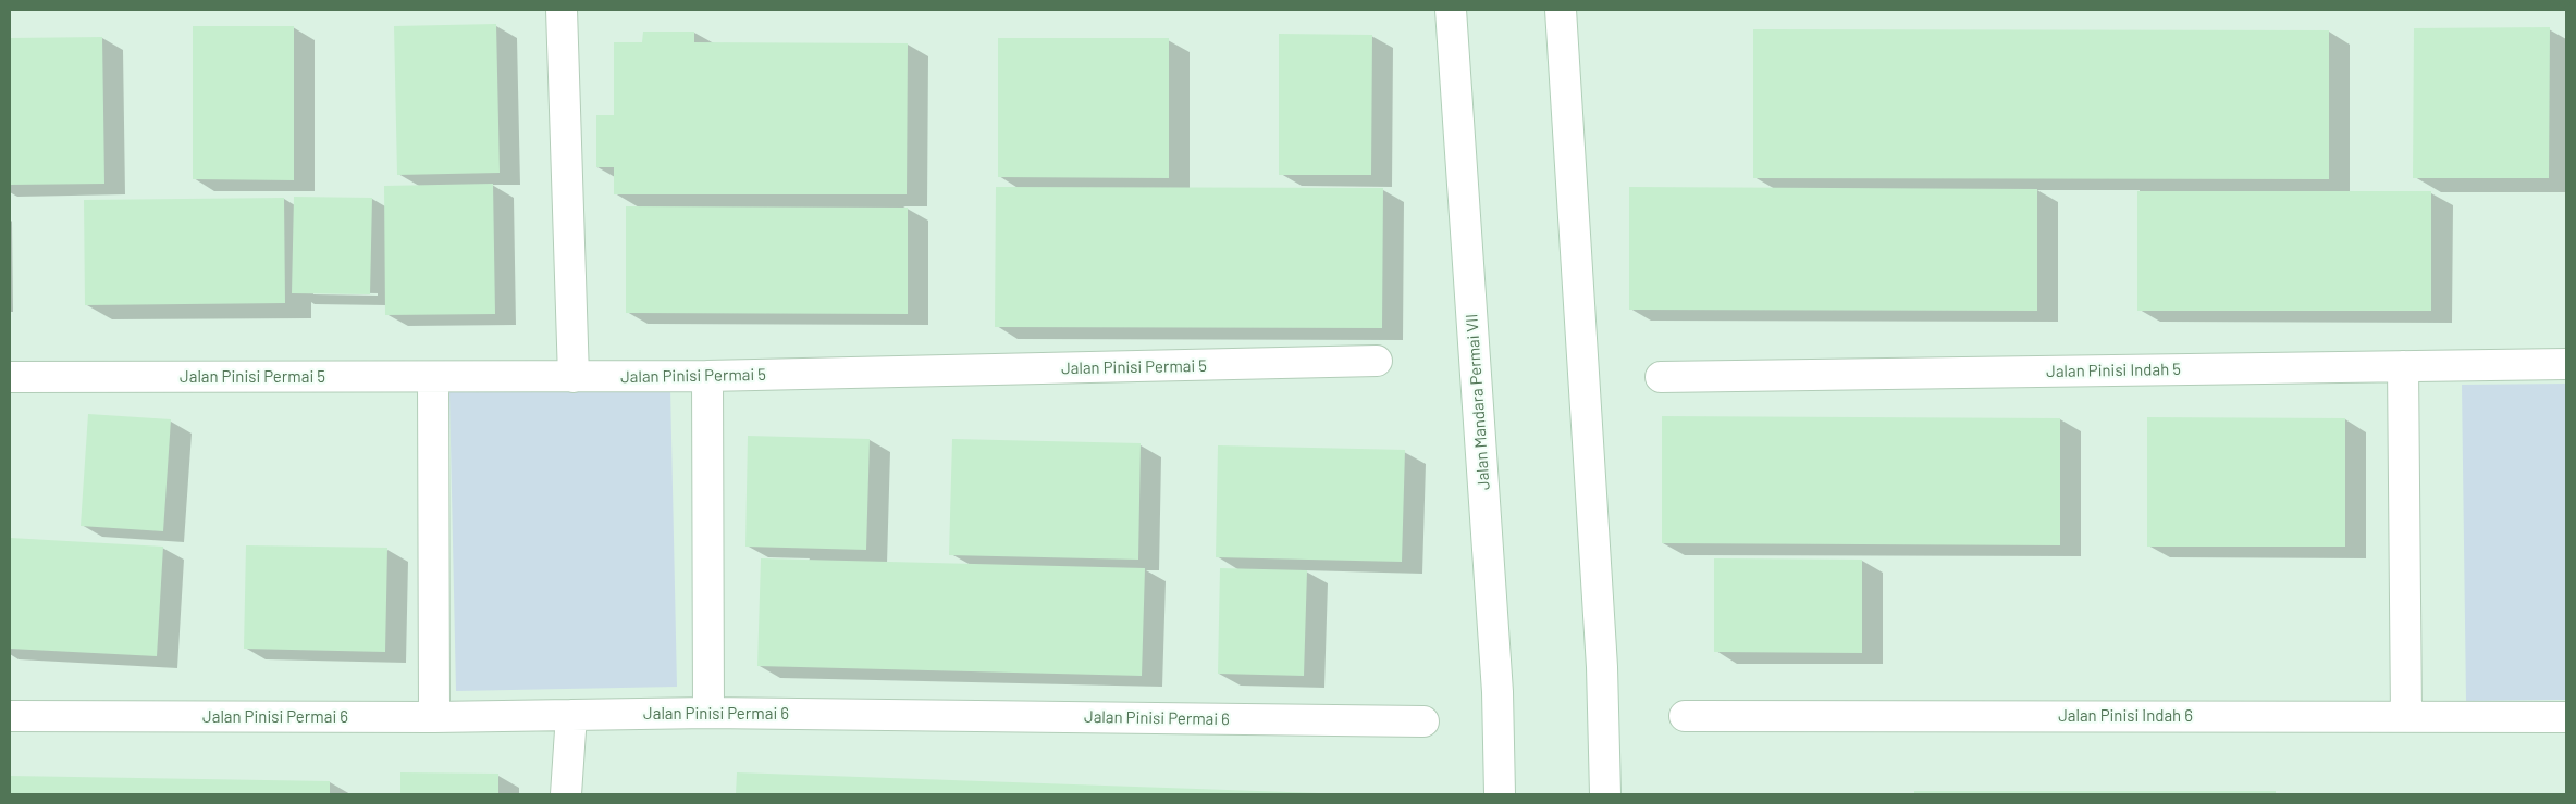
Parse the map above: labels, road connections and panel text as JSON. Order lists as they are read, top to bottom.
{
  "streets": {
    "street": [
      "Jalan Pinisi Permai 5",
      "Jalan Pinisi Indah 5",
      "Jalan Mandara Permai VII",
      "Jalan Pinisi Permai 6",
      "Jalan Pinisi Indah 6"
    ]
  }
}
